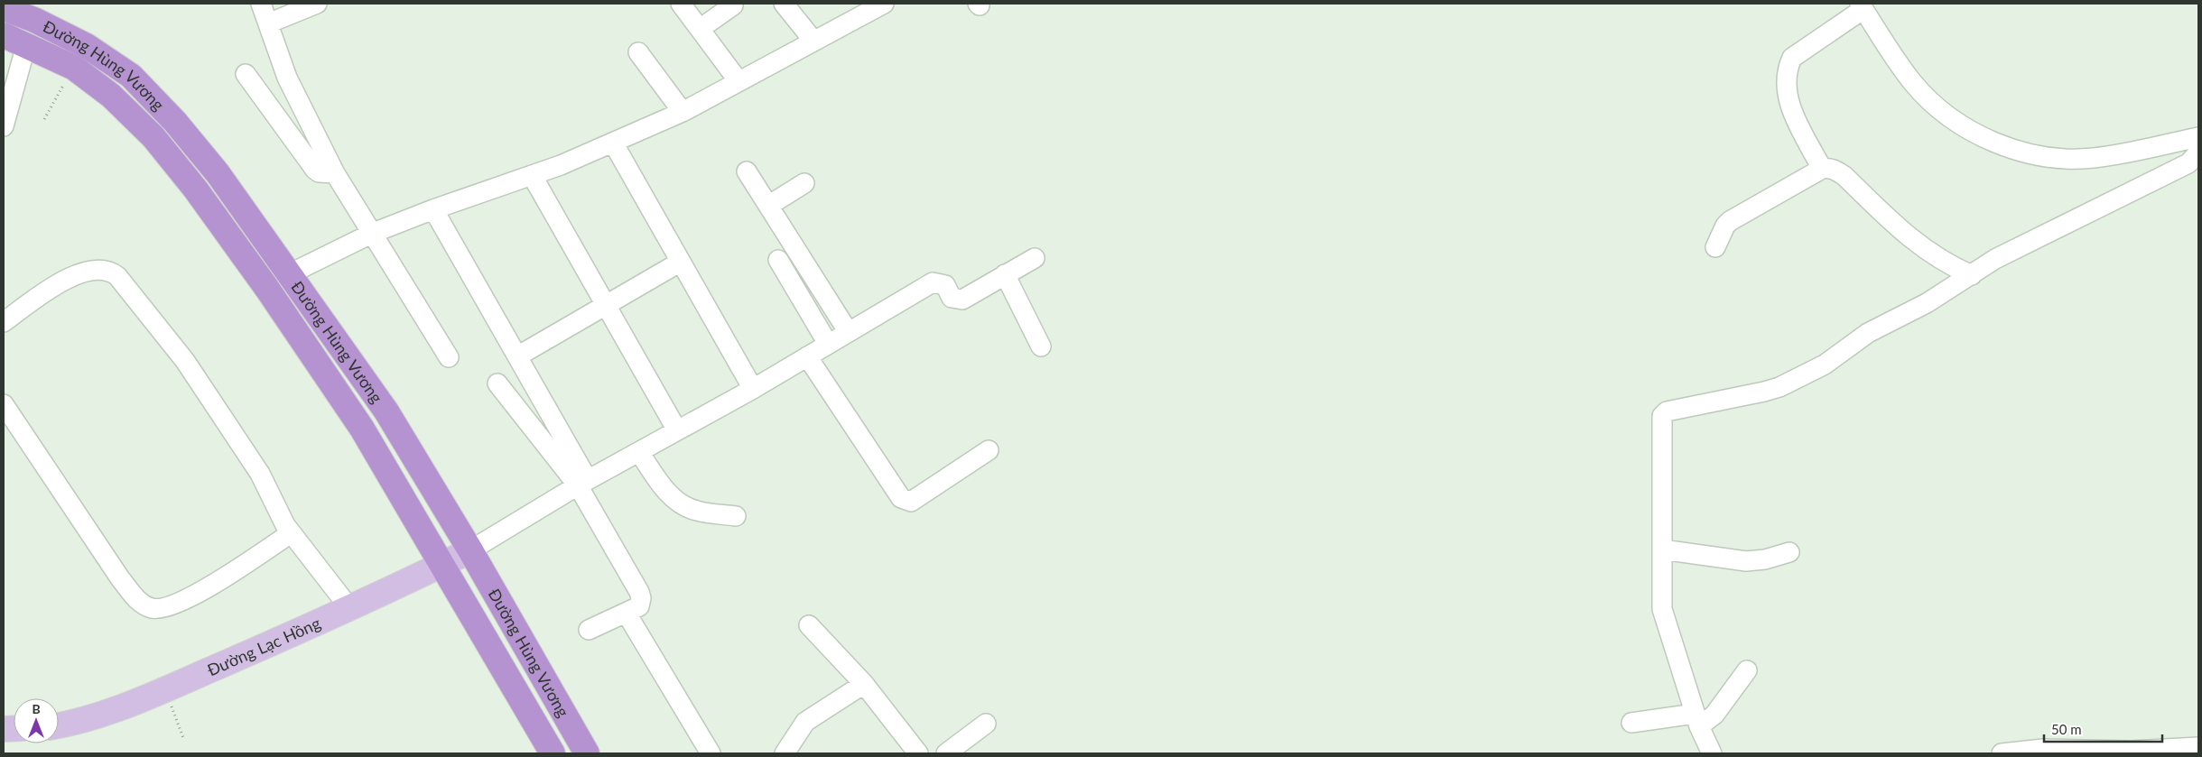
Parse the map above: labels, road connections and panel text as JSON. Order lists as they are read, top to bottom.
{
  "streets": {
    "highway": ["Đường Hùng Vương"],
    "main road": ["Đường Lạc Hồng"]
  },
  "crossings": [
    ["Đường Hùng Vương", "Đường Lạc Hồng"]
  ],
  "scale_bar": "50 m",
  "north": "top"
}
